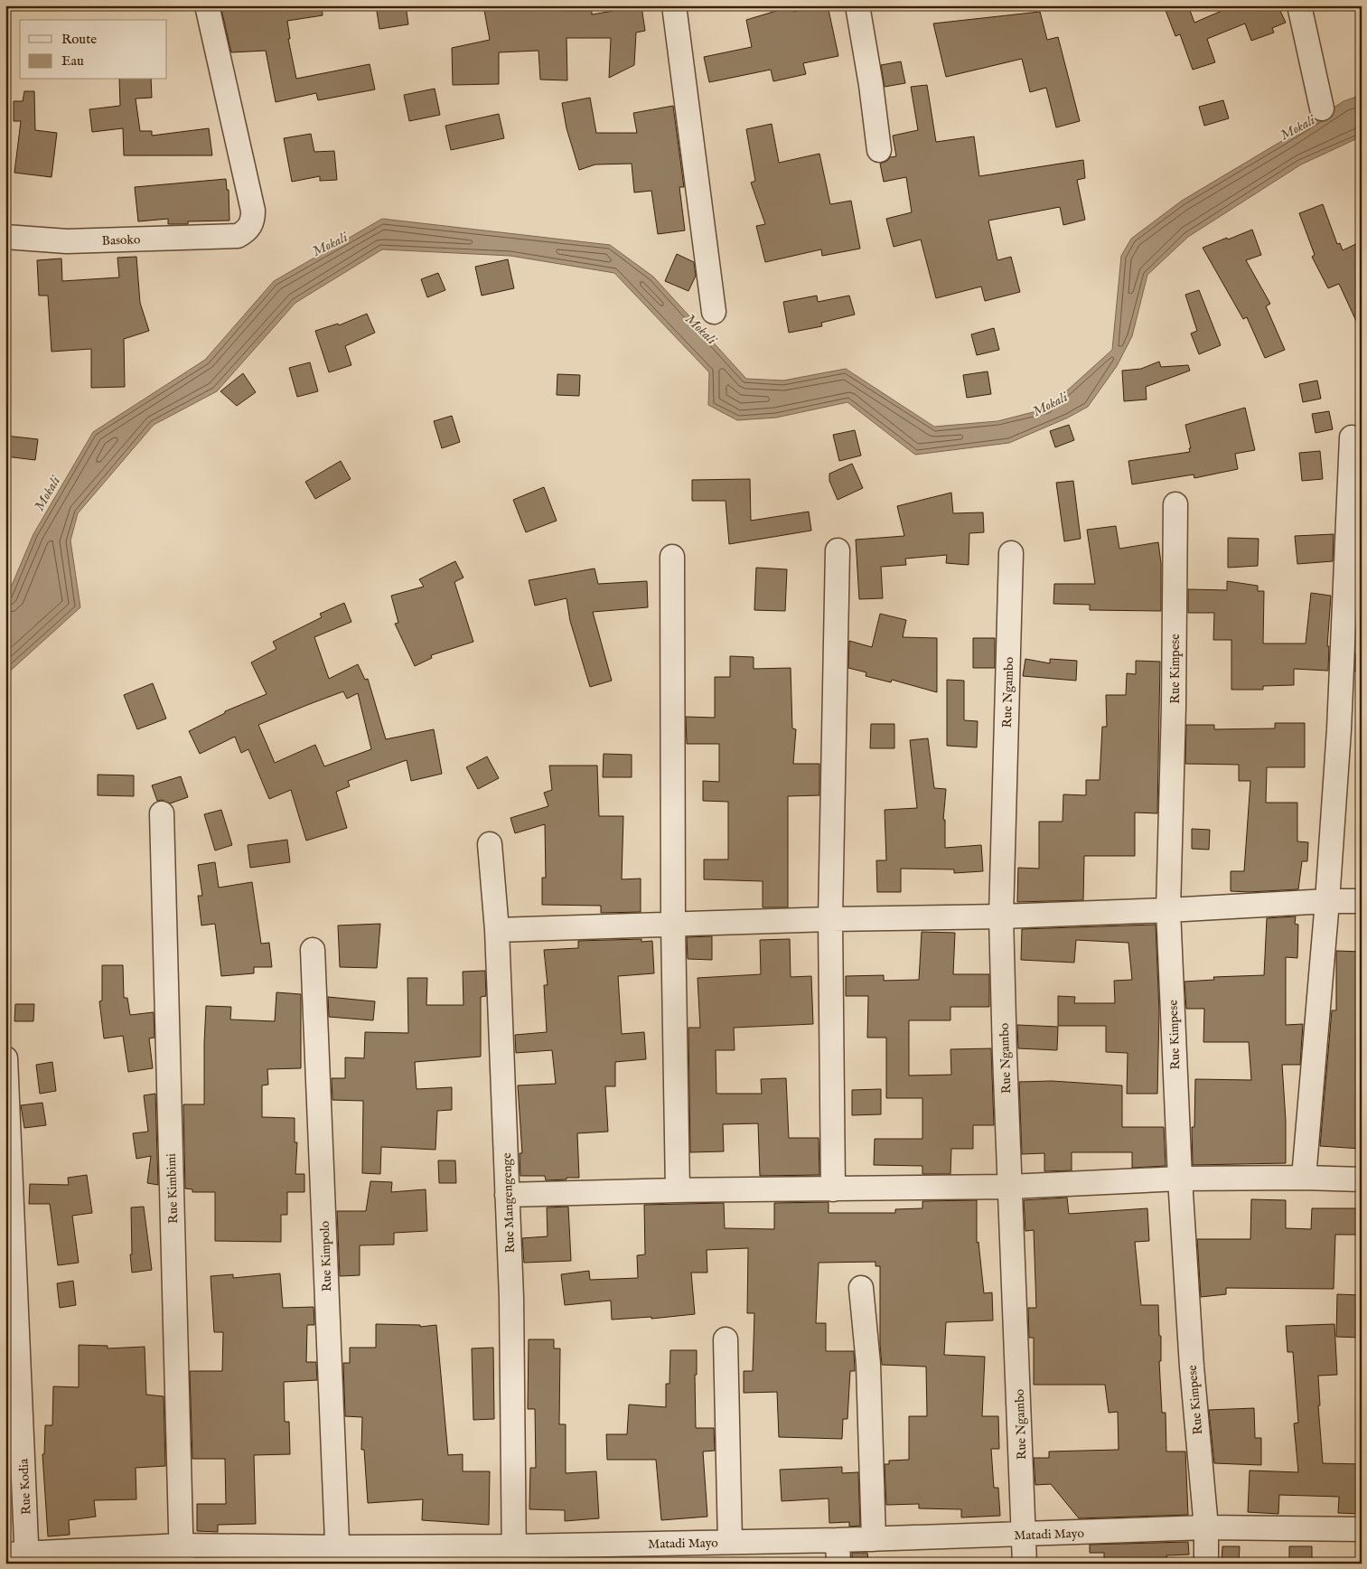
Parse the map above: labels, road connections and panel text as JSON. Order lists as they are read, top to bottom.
{
  "streets": {
    "street": [
      "Basoko",
      "Rue Kimpese",
      "Rue Ngambo",
      "Rue Kimbimi",
      "Rue Mangengenge",
      "Rue Kimpolo",
      "Rue Kodia",
      "Matadi Mayo"
    ]
  },
  "crossings": [
    ["Rue Kimpese", "Matadi Mayo"],
    ["Rue Ngambo", "Matadi Mayo"],
    ["Rue Kimbimi", "Matadi Mayo"],
    ["Rue Mangengenge", "Matadi Mayo"],
    ["Rue Kimpolo", "Matadi Mayo"],
    ["Rue Kodia", "Matadi Mayo"]
  ],
  "water": ["Mokali"],
  "legend": ["Route", "Eau"]
}
